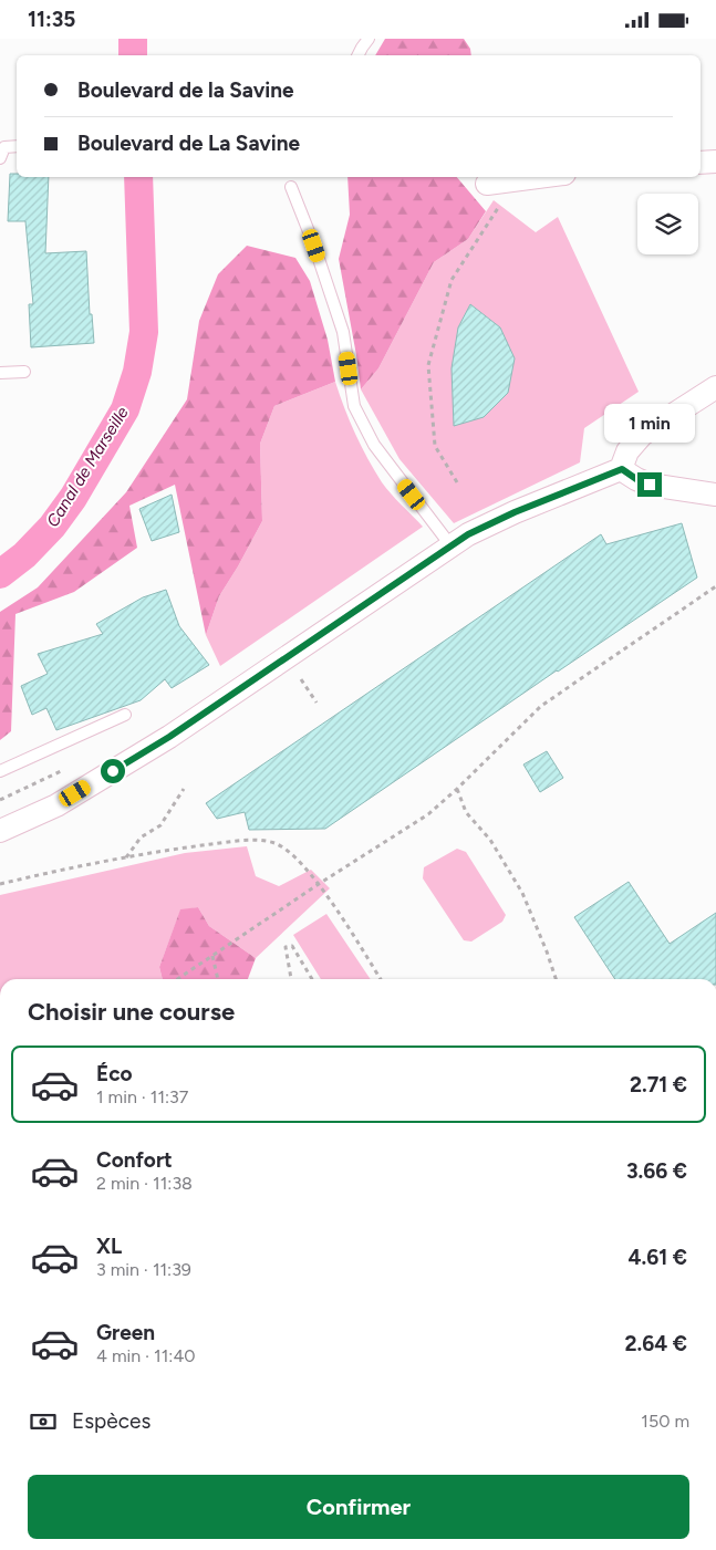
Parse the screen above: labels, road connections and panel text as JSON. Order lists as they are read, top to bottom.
{
  "water": ["Canal de Marseille"],
  "page": {
    "status": "11:35",
    "banner": ["Boulevard de la Savine", "Boulevard de La Savine"],
    "bubble": "1 min",
    "heading": "Choisir une course",
    "list": [
      {
        "name": "Éco",
        "note": "1 min · 11:37",
        "value": "2.71 €"
      },
      {
        "name": "Confort",
        "note": "2 min · 11:38",
        "value": "3.66 €"
      },
      {
        "name": "XL",
        "note": "3 min · 11:39",
        "value": "4.61 €"
      },
      {
        "name": "Green",
        "note": "4 min · 11:40",
        "value": "2.64 €"
      }
    ],
    "pay": ["Espèces", "150 m"],
    "buttons": "Confirmer"
  }
}
